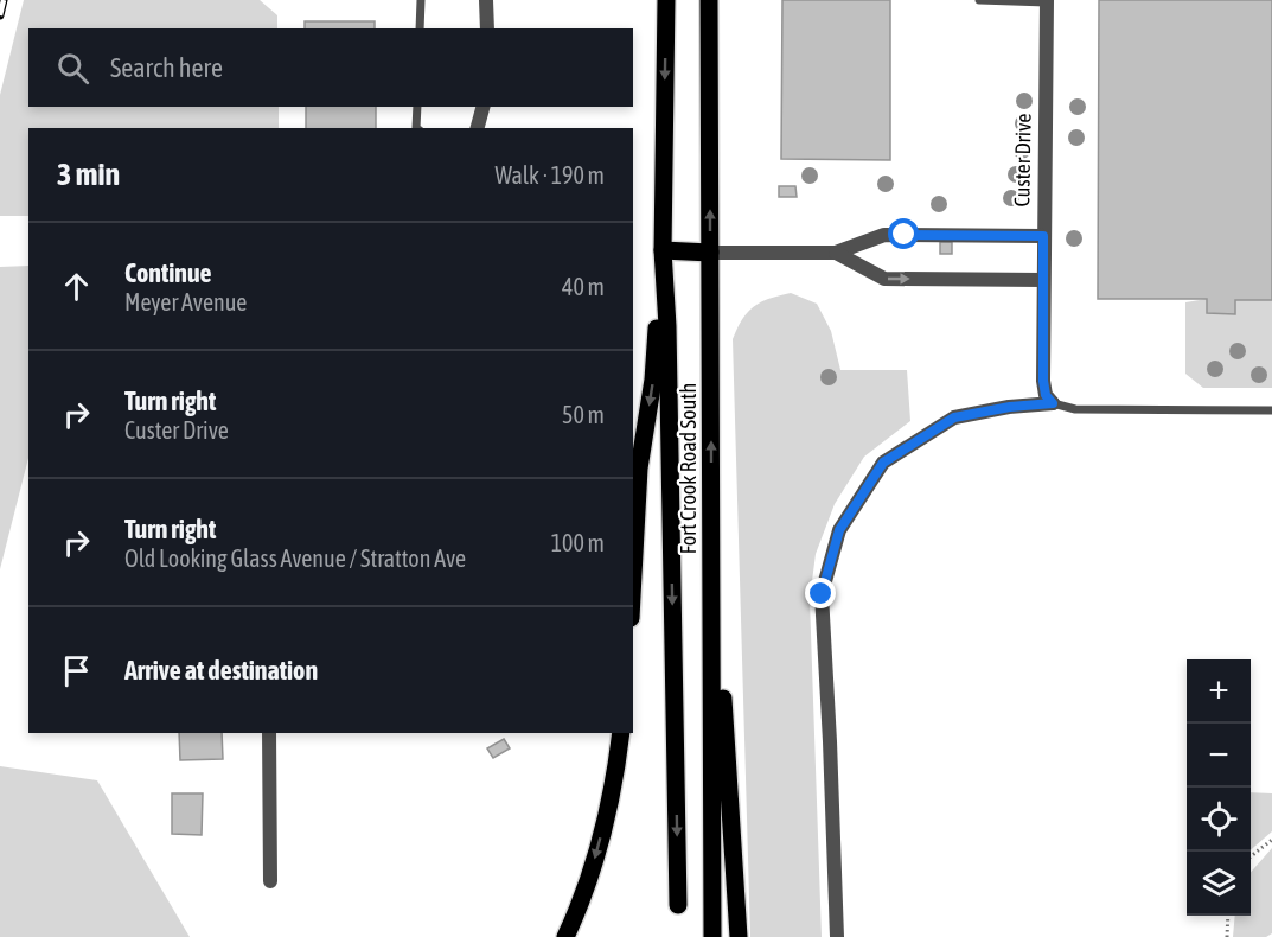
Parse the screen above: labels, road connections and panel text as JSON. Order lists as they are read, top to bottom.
{
  "streets": {
    "main road": ["Fort Crook Road South"],
    "street": ["Custer Drive"]
  },
  "page": {
    "search": "Search here",
    "heading": ["3 min", "Walk · 190 m"],
    "list": [
      ["Continue", "Meyer Avenue", "40 m"],
      ["Turn right", "Custer Drive", "50 m"],
      ["Turn right", "Old Looking Glass Avenue / Stratton Ave", "100 m"],
      "Arrive at destination"
    ],
    "map_buttons": ["+", "−"]
  }
}
